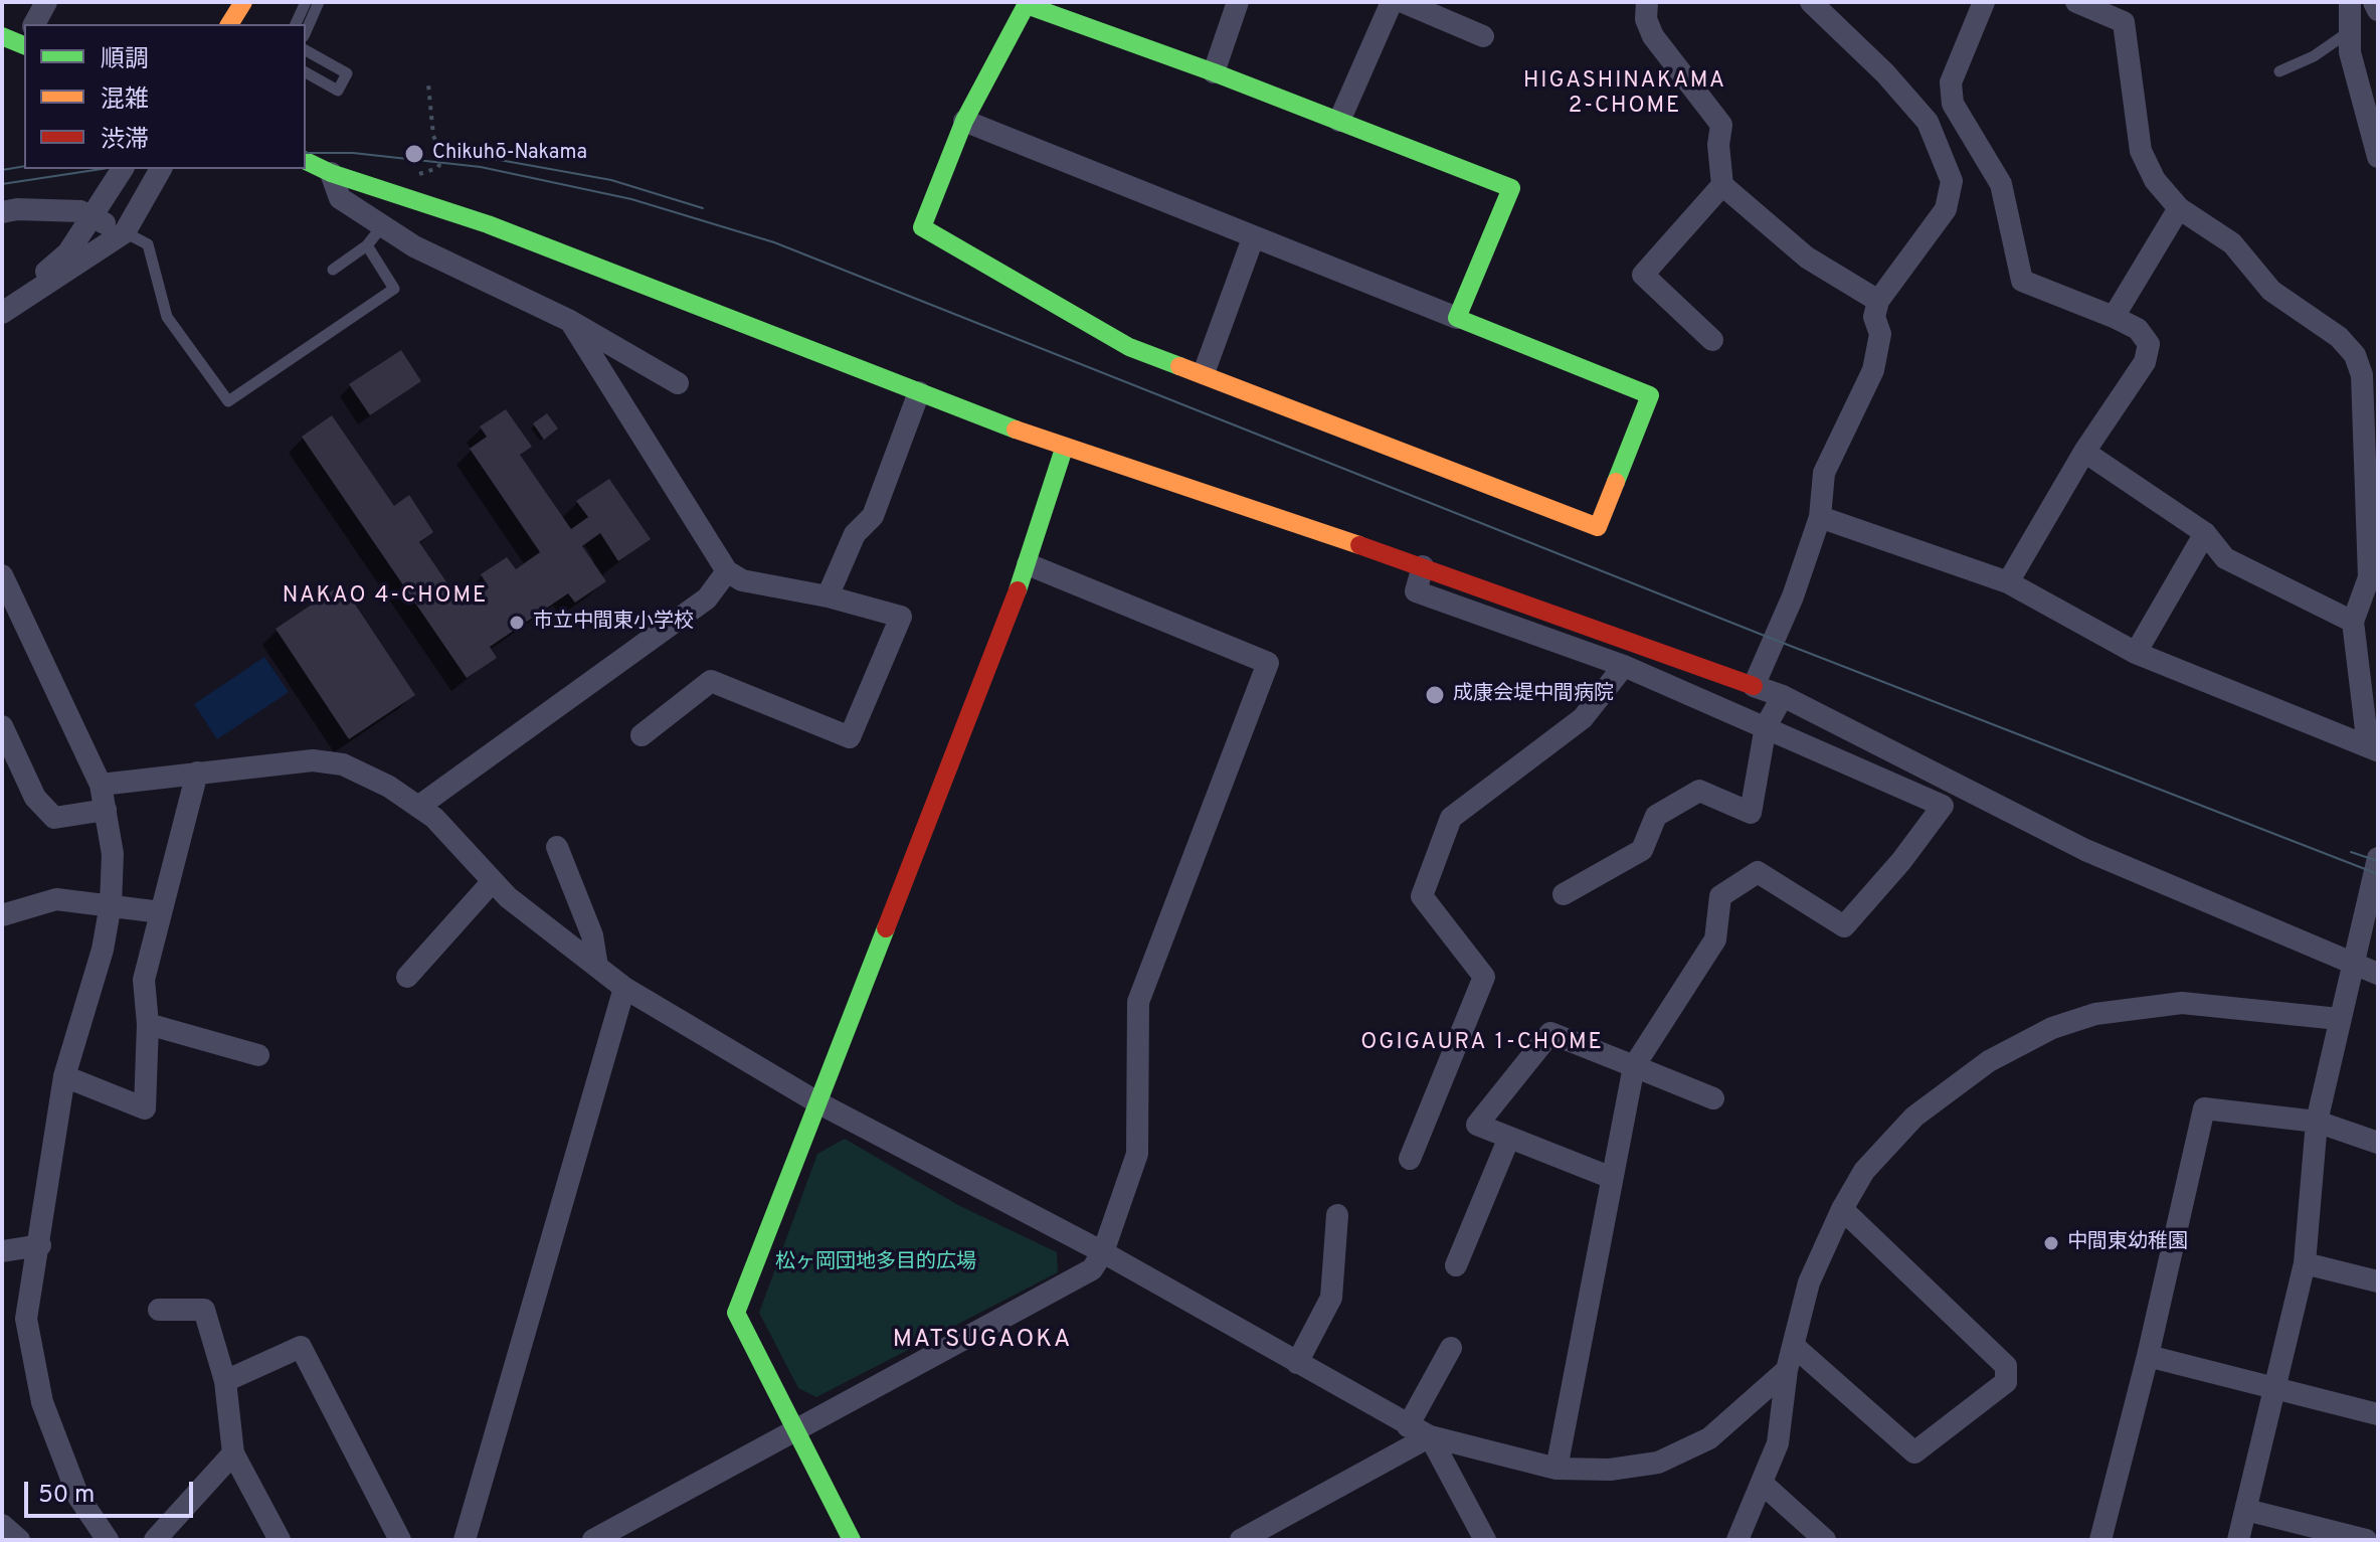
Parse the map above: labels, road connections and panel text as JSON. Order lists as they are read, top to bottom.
{
  "districts": [
    "HIGASHINAKAMA 2-CHOME",
    "NAKAO 4-CHOME",
    "OGIGAURA 1-CHOME",
    "MATSUGAOKA"
  ],
  "parks": ["松ヶ岡団地多目的広場"],
  "places": [
    "Chikuhō-Nakama",
    "市立中間東小学校",
    "成康会堤中間病院",
    "中間東幼稚園"
  ],
  "legend": ["順調", "混雑", "渋滞"],
  "scale_bar": "50 m"
}
